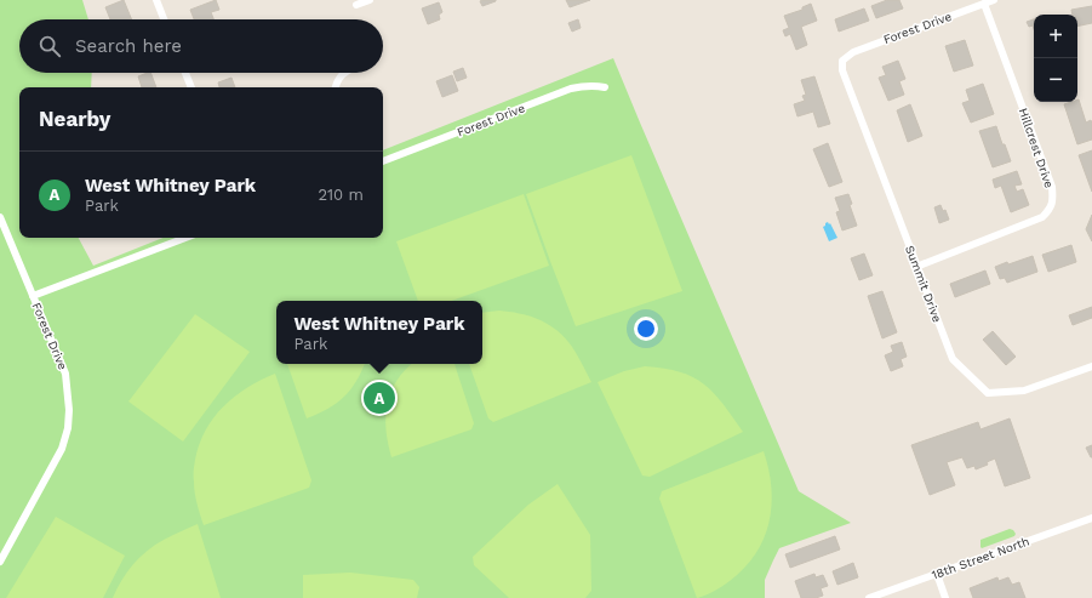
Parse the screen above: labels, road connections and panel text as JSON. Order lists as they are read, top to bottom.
{
  "streets": {
    "street": [
      "Forest Drive",
      "Hillcrest Drive",
      "Summit Drive",
      "18th Street North"
    ]
  },
  "crossings": [
    ["Forest Drive", "Hillcrest Drive"],
    ["Forest Drive", "Summit Drive"],
    ["Hillcrest Drive", "Summit Drive"]
  ],
  "page": {
    "map_buttons": ["+", "−"],
    "search": "Search here",
    "heading": "Nearby",
    "list": [
      {
        "mark": "A",
        "name": "West Whitney Park",
        "note": "Park",
        "value": "210 m"
      }
    ],
    "popup": ["West Whitney Park", "Park"],
    "pins": "A"
  }
}
